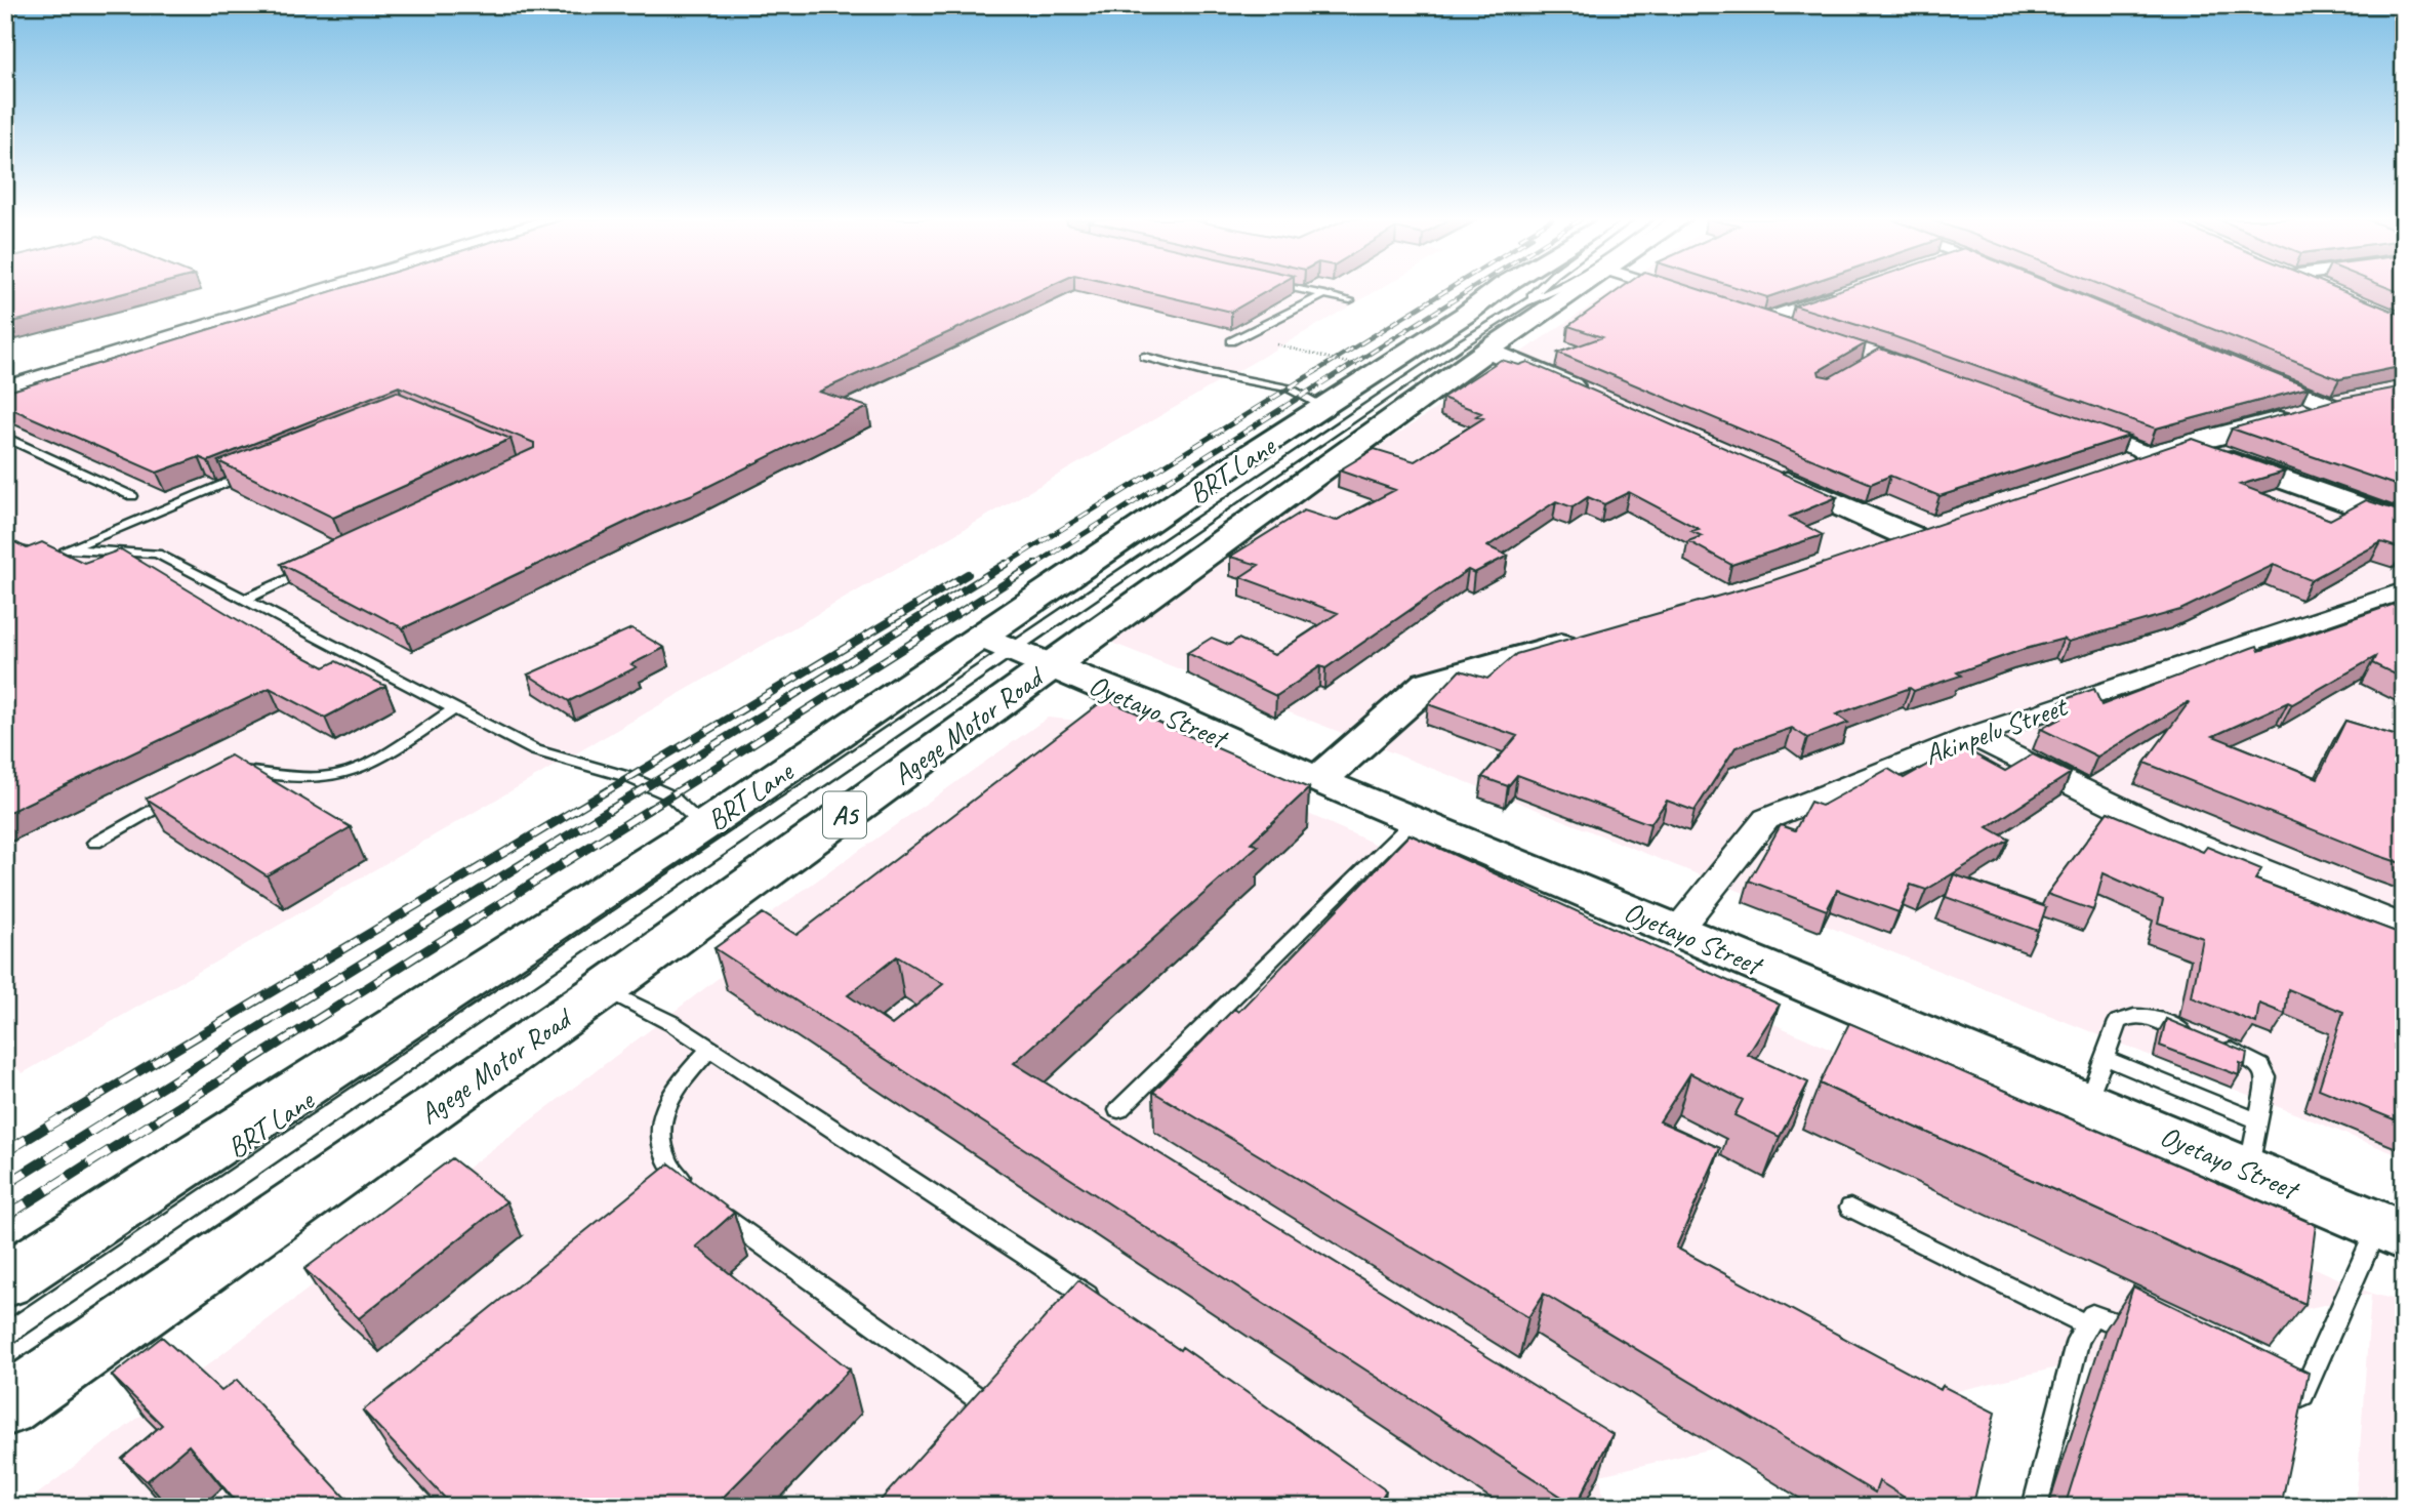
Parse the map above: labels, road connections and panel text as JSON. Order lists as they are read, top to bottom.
{
  "streets": {
    "main road": ["Oyetayo Street", "Agege Motor Road", "A5"],
    "street": ["Akinpelu Street"],
    "lane": ["BRT Lane"]
  },
  "crossings": [
    ["BRT Lane", "Oyetayo Street"],
    ["BRT Lane", "A5"],
    ["Oyetayo Street", "Agege Motor Road"],
    ["Oyetayo Street", "Akinpelu Street"],
    ["Oyetayo Street", "A5"]
  ]
}
